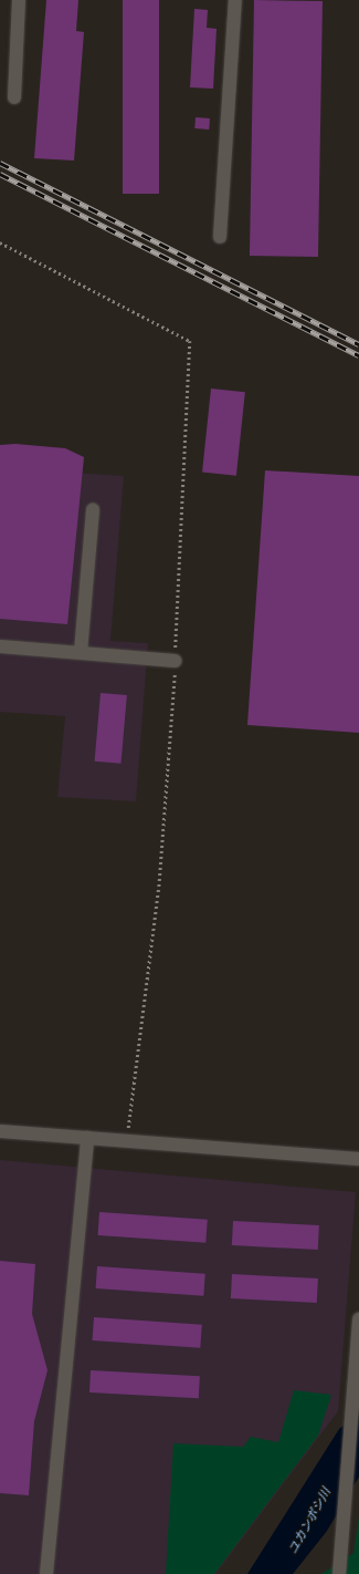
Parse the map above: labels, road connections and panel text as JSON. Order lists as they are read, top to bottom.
{
  "water": ["ユカンボシ川"]
}
